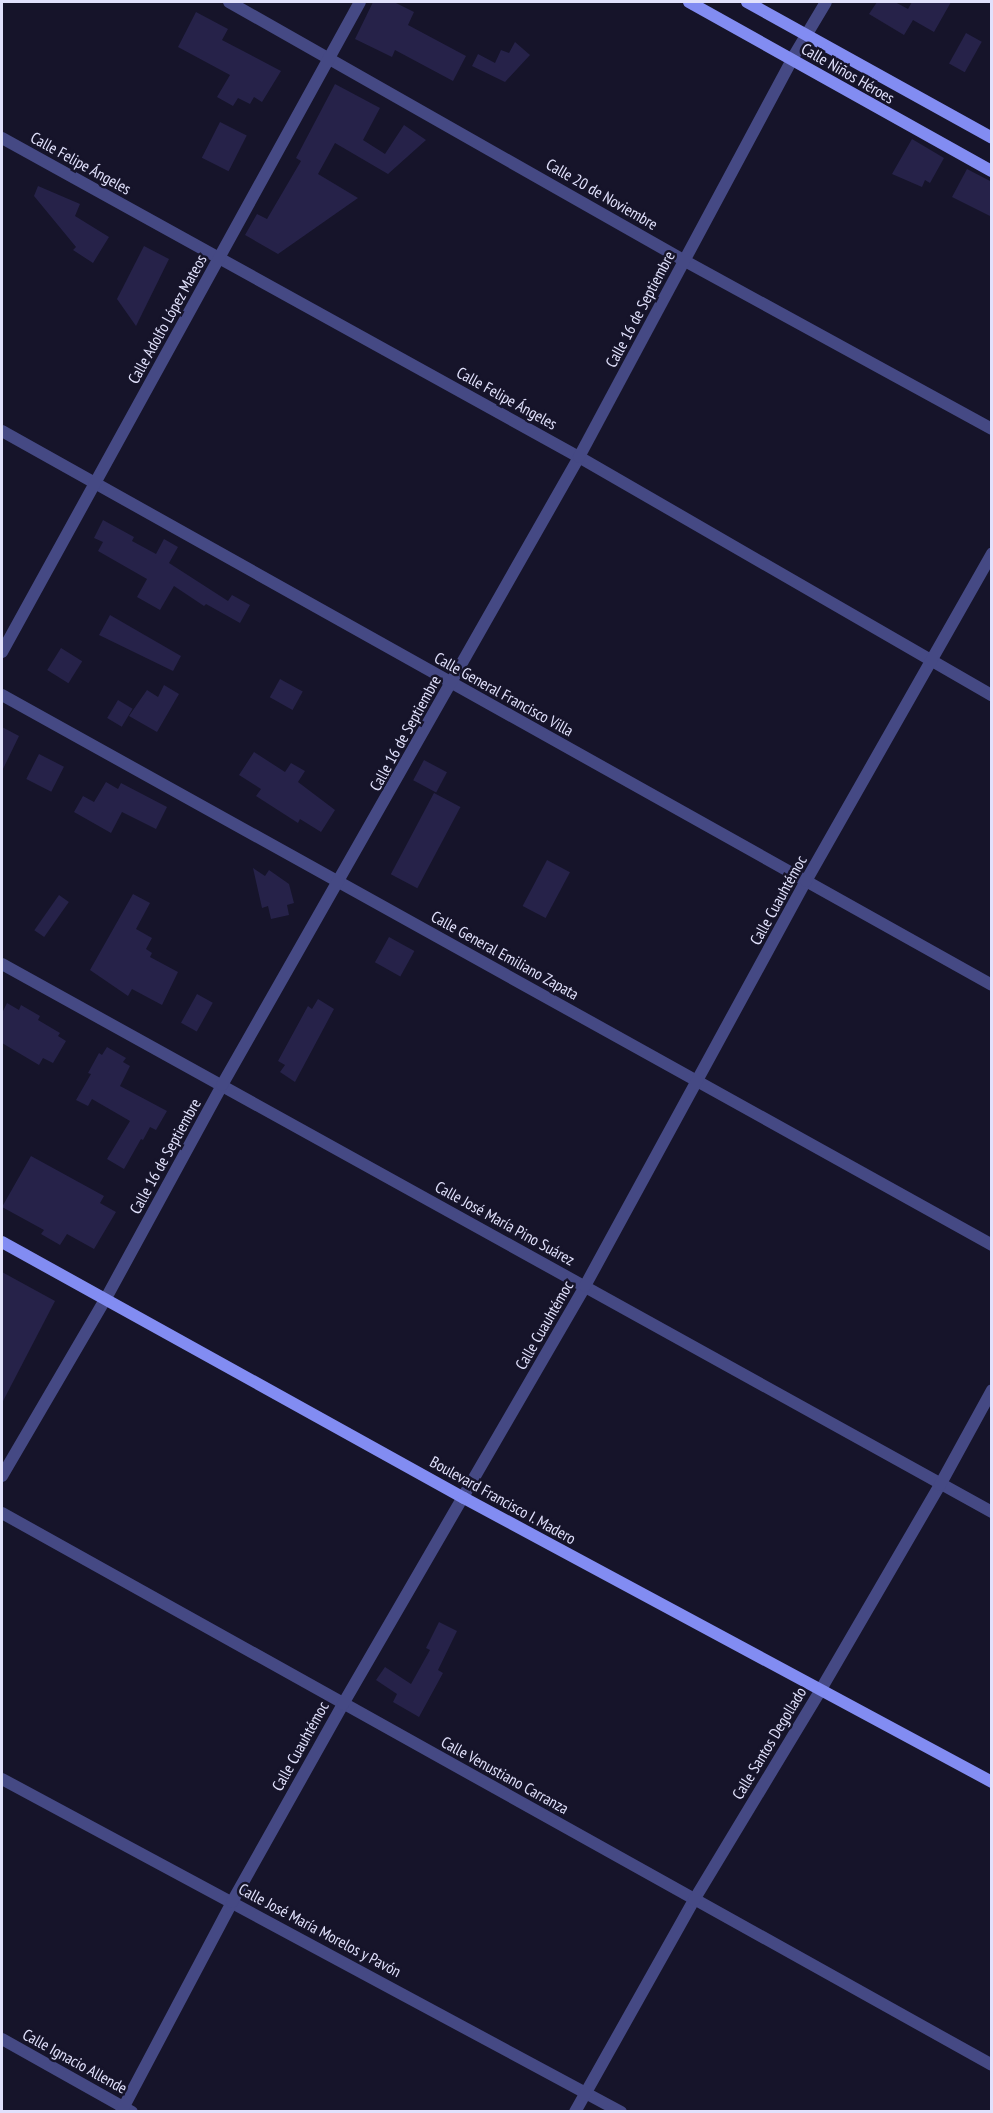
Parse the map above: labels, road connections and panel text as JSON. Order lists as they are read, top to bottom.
{
  "streets": {
    "street": [
      "Calle Niños Héroes",
      "Calle Felipe Ángeles",
      "Calle 20 de Noviembre",
      "Calle 16 de Septiembre",
      "Calle Adolfo López Mateos",
      "Calle General Francisco Villa",
      "Calle Cuauhtémoc",
      "Calle General Emiliano Zapata",
      "Calle José María Pino Suárez",
      "Boulevard Francisco I. Madero",
      "Calle Santos Degollado",
      "Calle Venustiano Carranza",
      "Calle José María Morelos y Pavón",
      "Calle Ignacio Allende"
    ]
  },
  "crossings": [
    ["Calle Niños Héroes", "Calle 16 de Septiembre"],
    ["Calle Felipe Ángeles", "Calle 16 de Septiembre"],
    ["Calle Felipe Ángeles", "Calle Adolfo López Mateos"],
    ["Calle Felipe Ángeles", "Calle Cuauhtémoc"],
    ["Calle 20 de Noviembre", "Calle 16 de Septiembre"],
    ["Calle 20 de Noviembre", "Calle Adolfo López Mateos"],
    ["Calle 16 de Septiembre", "Calle General Francisco Villa"],
    ["Calle 16 de Septiembre", "Calle General Emiliano Zapata"],
    ["Calle 16 de Septiembre", "Calle José María Pino Suárez"],
    ["Calle 16 de Septiembre", "Boulevard Francisco I. Madero"],
    ["Calle Adolfo López Mateos", "Calle General Francisco Villa"],
    ["Calle General Francisco Villa", "Calle Cuauhtémoc"],
    ["Calle Cuauhtémoc", "Calle General Emiliano Zapata"],
    ["Calle Cuauhtémoc", "Calle José María Pino Suárez"],
    ["Calle Cuauhtémoc", "Boulevard Francisco I. Madero"],
    ["Calle Cuauhtémoc", "Calle Venustiano Carranza"],
    ["Calle Cuauhtémoc", "Calle José María Morelos y Pavón"],
    ["Calle Cuauhtémoc", "Calle Ignacio Allende"],
    ["Calle José María Pino Suárez", "Calle Santos Degollado"],
    ["Boulevard Francisco I. Madero", "Calle Santos Degollado"],
    ["Calle Santos Degollado", "Calle Venustiano Carranza"],
    ["Calle Santos Degollado", "Calle José María Morelos y Pavón"]
  ]
}
